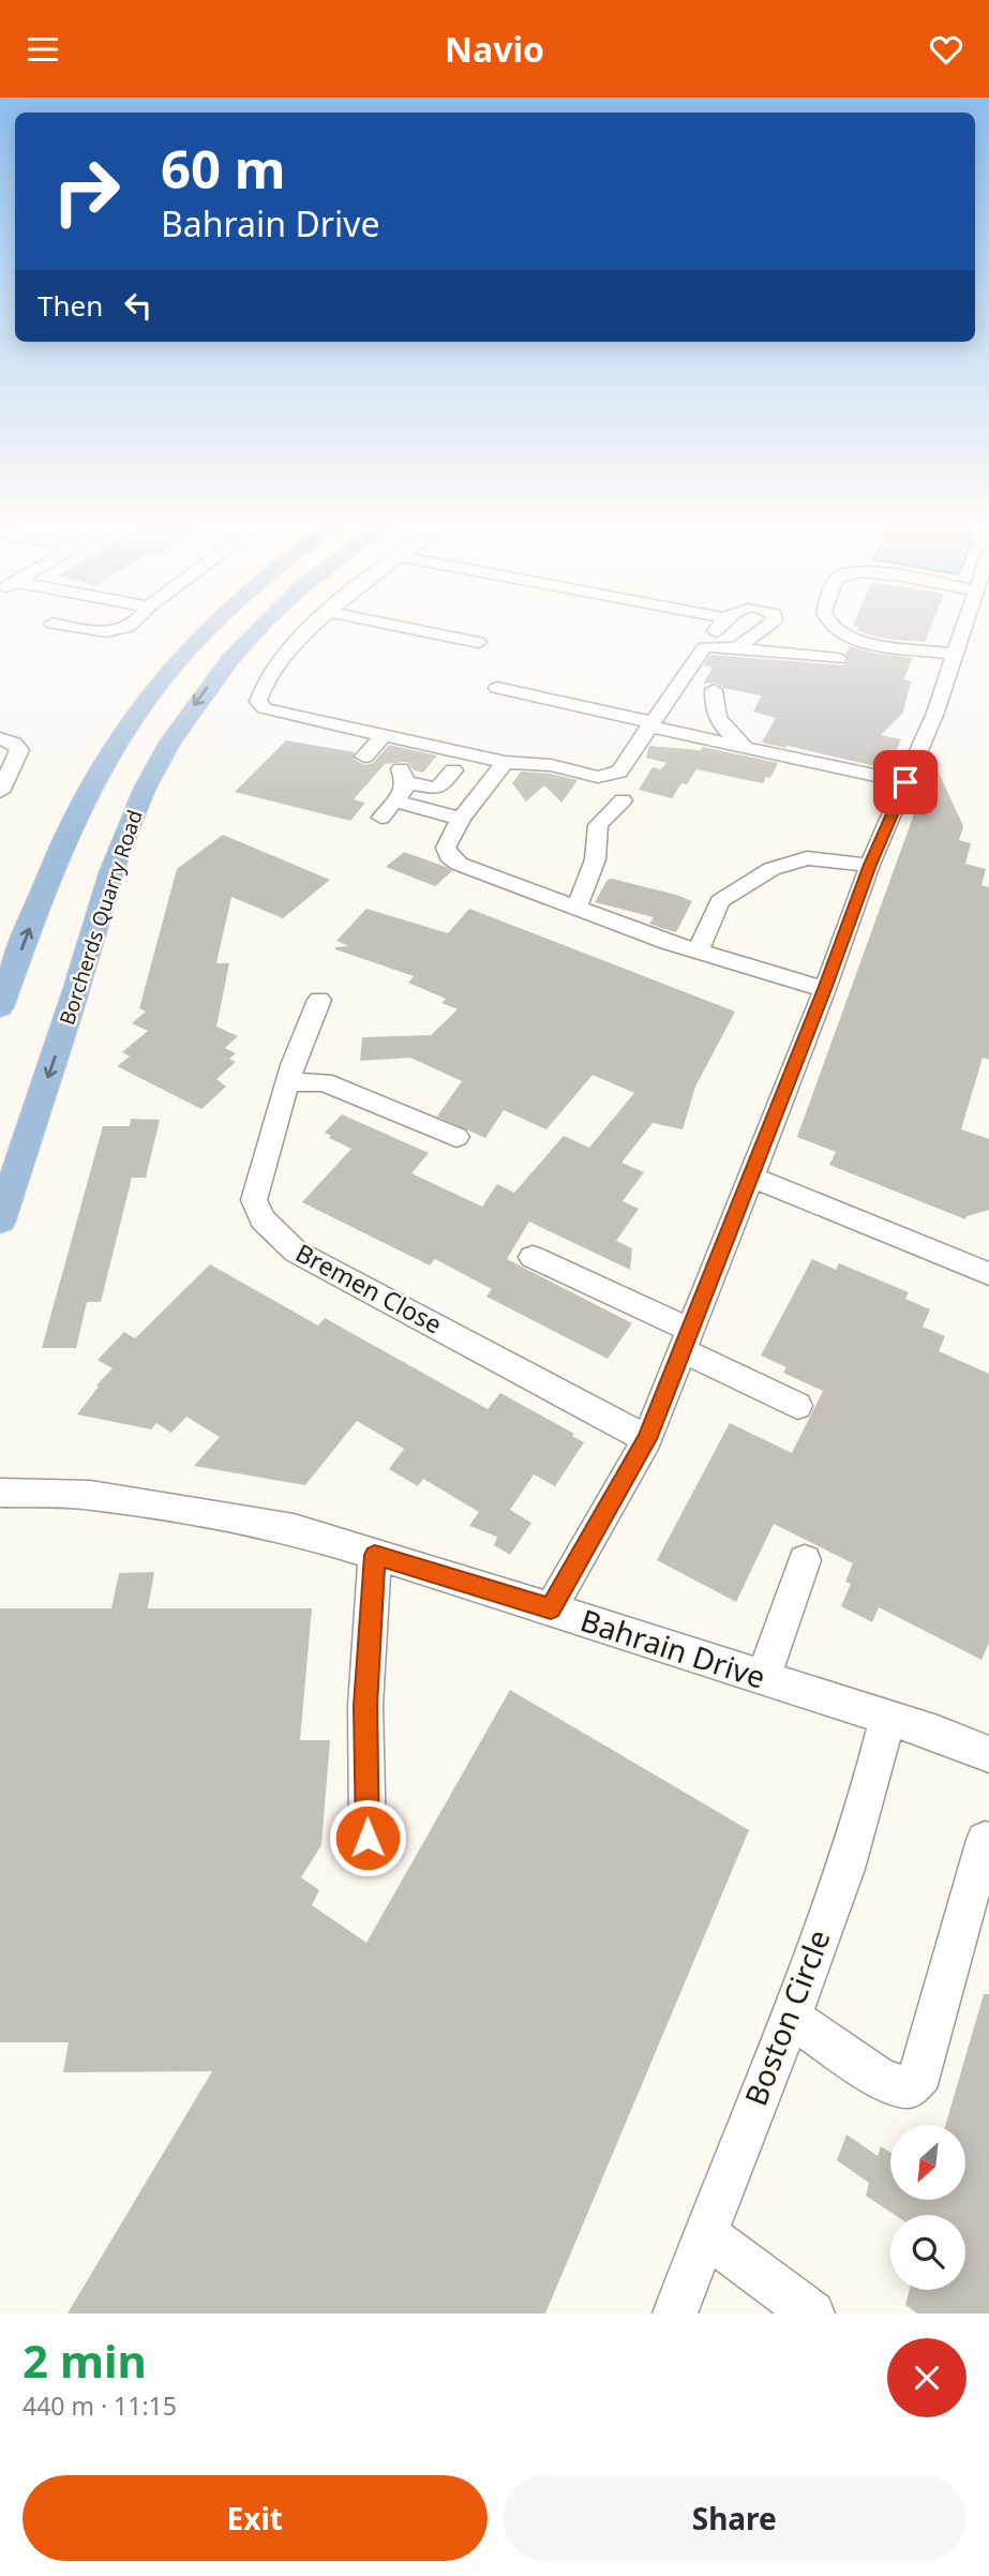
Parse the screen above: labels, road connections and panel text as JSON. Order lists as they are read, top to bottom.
{
  "streets": {
    "main road": ["Borcherds Quarry Road"],
    "lane": ["Bremen Close", "Bahrain Drive", "Boston Circle"]
  },
  "crossings": [
    ["Bahrain Drive", "Boston Circle"]
  ],
  "north": "bottom left",
  "page": {
    "header": "Navio",
    "turn": ["60 m", "Bahrain Drive"],
    "then": "Then",
    "heading": ["2 min", "440 m · 11:15"],
    "buttons": ["Exit", "Share"]
  }
}
